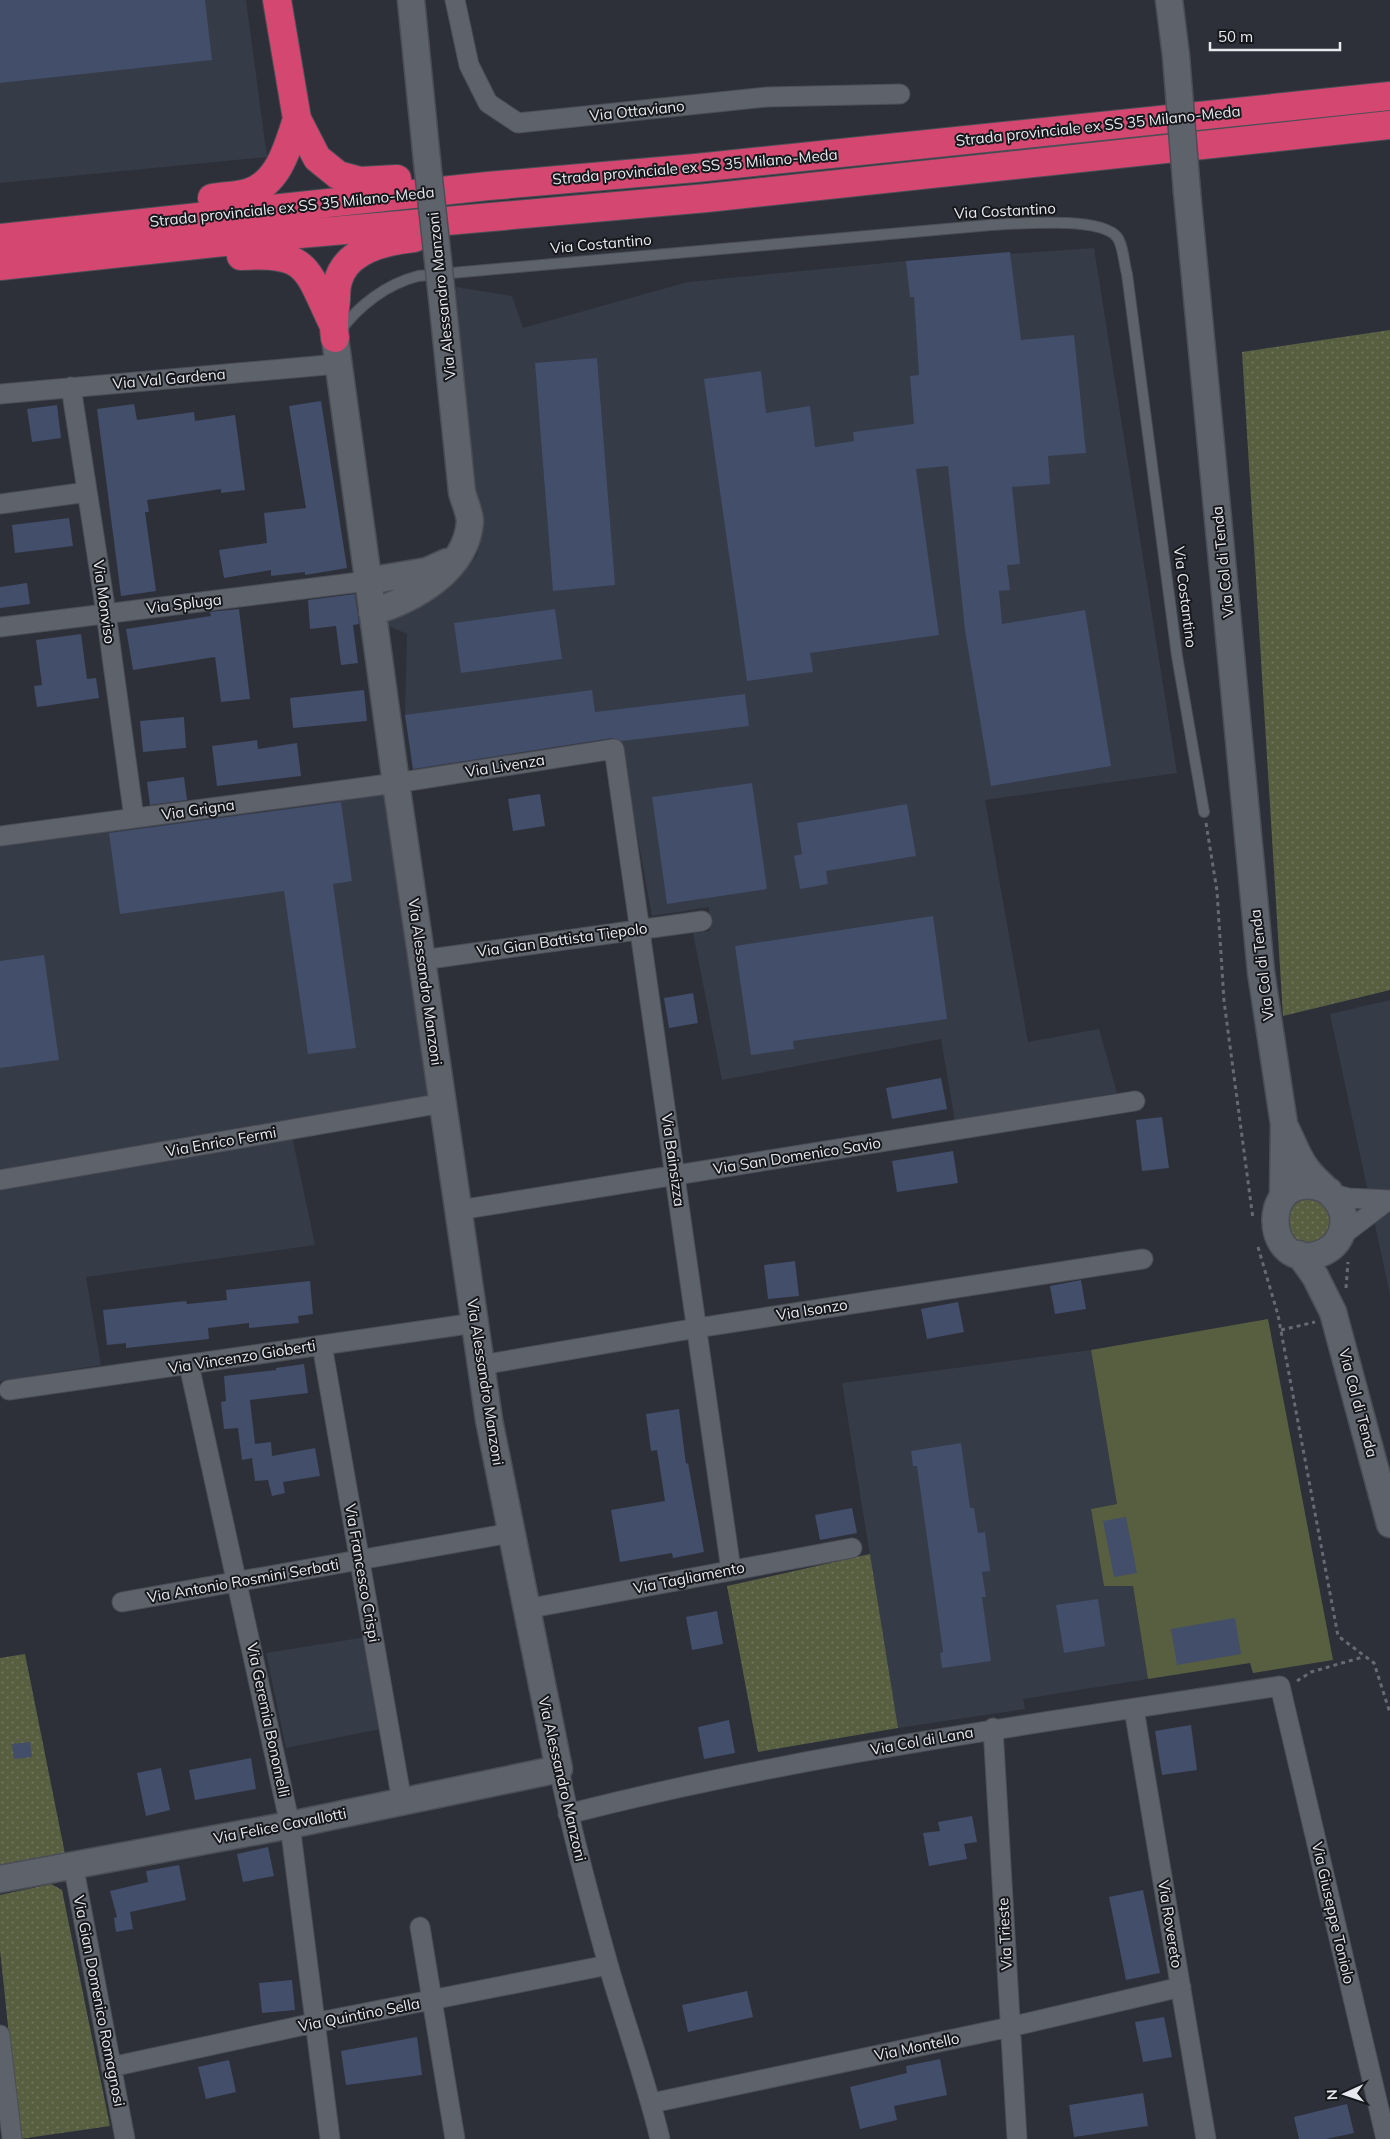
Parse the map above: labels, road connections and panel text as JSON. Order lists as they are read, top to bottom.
{
  "streets": {
    "highway": ["Strada provinciale ex SS 35 Milano-Meda"],
    "main road": ["Via Alessandro Manzoni", "Via Col di Tenda", "Via Felice Cavallotti"],
    "street": [
      "Via Ottaviano",
      "Via Val Gardena",
      "Via Monviso",
      "Via Spluga",
      "Via Livenza",
      "Via Grigna",
      "Via Gian Battista Tiepolo",
      "Via Enrico Fermi",
      "Via San Domenico Savio",
      "Via Bainsizza",
      "Via Isonzo",
      "Via Vincenzo Gioberti",
      "Via Francesco Crispi",
      "Via Tagliamento",
      "Via Antonio Rosmini Serbati",
      "Via Geremia Bonomelli",
      "Via Col di Lana",
      "Via Giuseppe Toniolo",
      "Via Rovereto",
      "Via Trieste",
      "Via Gian Domenico Romagnosi",
      "Via Quintino Sella",
      "Via Montello"
    ],
    "lane": ["Via Costantino"]
  },
  "crossings": [
    ["Via Costantino", "Via Alessandro Manzoni"],
    ["Via Costantino", "Via Val Gardena"],
    ["Via Alessandro Manzoni", "Via Val Gardena"],
    ["Via Alessandro Manzoni", "Via Spluga"],
    ["Via Alessandro Manzoni", "Via Livenza"],
    ["Via Alessandro Manzoni", "Via Grigna"],
    ["Via Alessandro Manzoni", "Via Gian Battista Tiepolo"],
    ["Via Alessandro Manzoni", "Via Enrico Fermi"],
    ["Via Alessandro Manzoni", "Via San Domenico Savio"],
    ["Via Alessandro Manzoni", "Via Isonzo"],
    ["Via Alessandro Manzoni", "Via Vincenzo Gioberti"],
    ["Via Alessandro Manzoni", "Via Tagliamento"],
    ["Via Alessandro Manzoni", "Via Antonio Rosmini Serbati"],
    ["Via Alessandro Manzoni", "Via Col di Lana"],
    ["Via Alessandro Manzoni", "Via Felice Cavallotti"],
    ["Via Alessandro Manzoni", "Via Quintino Sella"],
    ["Via Alessandro Manzoni", "Via Montello"],
    ["Via Val Gardena", "Via Monviso"],
    ["Via Monviso", "Via Spluga"],
    ["Via Monviso", "Via Grigna"],
    ["Via Livenza", "Via Grigna"],
    ["Via Livenza", "Via Bainsizza"],
    ["Via Gian Battista Tiepolo", "Via Bainsizza"],
    ["Via San Domenico Savio", "Via Bainsizza"],
    ["Via Bainsizza", "Via Isonzo"],
    ["Via Bainsizza", "Via Tagliamento"],
    ["Via Vincenzo Gioberti", "Via Francesco Crispi"],
    ["Via Vincenzo Gioberti", "Via Geremia Bonomelli"],
    ["Via Francesco Crispi", "Via Antonio Rosmini Serbati"],
    ["Via Francesco Crispi", "Via Felice Cavallotti"],
    ["Via Antonio Rosmini Serbati", "Via Geremia Bonomelli"],
    ["Via Geremia Bonomelli", "Via Felice Cavallotti"],
    ["Via Geremia Bonomelli", "Via Quintino Sella"],
    ["Via Col di Lana", "Via Giuseppe Toniolo"],
    ["Via Col di Lana", "Via Rovereto"],
    ["Via Col di Lana", "Via Trieste"],
    ["Via Felice Cavallotti", "Via Gian Domenico Romagnosi"],
    ["Via Rovereto", "Via Montello"],
    ["Via Trieste", "Via Montello"],
    ["Via Gian Domenico Romagnosi", "Via Quintino Sella"]
  ],
  "scale_bar": "50 m",
  "north": "left"
}
